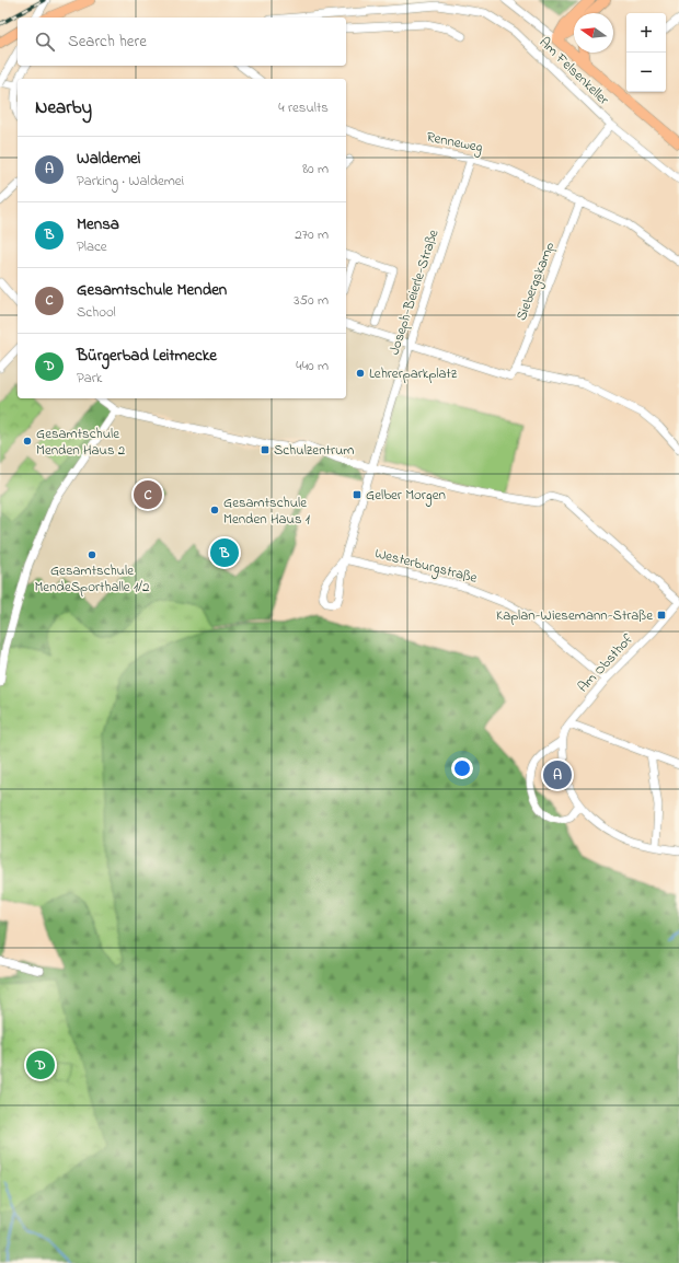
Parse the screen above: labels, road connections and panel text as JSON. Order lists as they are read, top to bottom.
{
  "streets": {
    "street": [
      "Am Felsenkeller",
      "Renneweg",
      "Siebergskamp",
      "Joseph-Beierle-Straße",
      "Westerburgstraße",
      "Am Obsthof"
    ]
  },
  "crossings": [
    ["Renneweg", "Siebergskamp"],
    ["Renneweg", "Joseph-Beierle-Straße"],
    ["Joseph-Beierle-Straße", "Westerburgstraße"],
    ["Westerburgstraße", "Am Obsthof"]
  ],
  "places": {
    "other": [
      "Lehrerparkplatz",
      "Gesamtschule Menden Haus 2",
      "Gesamtschule Menden Haus 1",
      "Gesamtschule MendeSporthalle 1/2"
    ],
    "transit": ["Schulzentrum", "Gelber Morgen", "Kaplan-Wiesemann-Straße"]
  },
  "north": "left",
  "page": {
    "map_buttons": ["+", "−"],
    "search": "Search here",
    "heading": ["Nearby", "4 results"],
    "list": [
      {
        "mark": "A",
        "name": "Waldemei",
        "note": "Parking · Waldemei",
        "value": "80 m"
      },
      {
        "mark": "B",
        "name": "Mensa",
        "note": "Place",
        "value": "270 m"
      },
      {
        "mark": "C",
        "name": "Gesamtschule Menden",
        "note": "School",
        "value": "350 m"
      },
      {
        "mark": "D",
        "name": "Bürgerbad Leitmecke",
        "note": "Park",
        "value": "440 m"
      }
    ],
    "pins": [
      "C",
      "B",
      "A",
      "D"
    ]
  }
}
